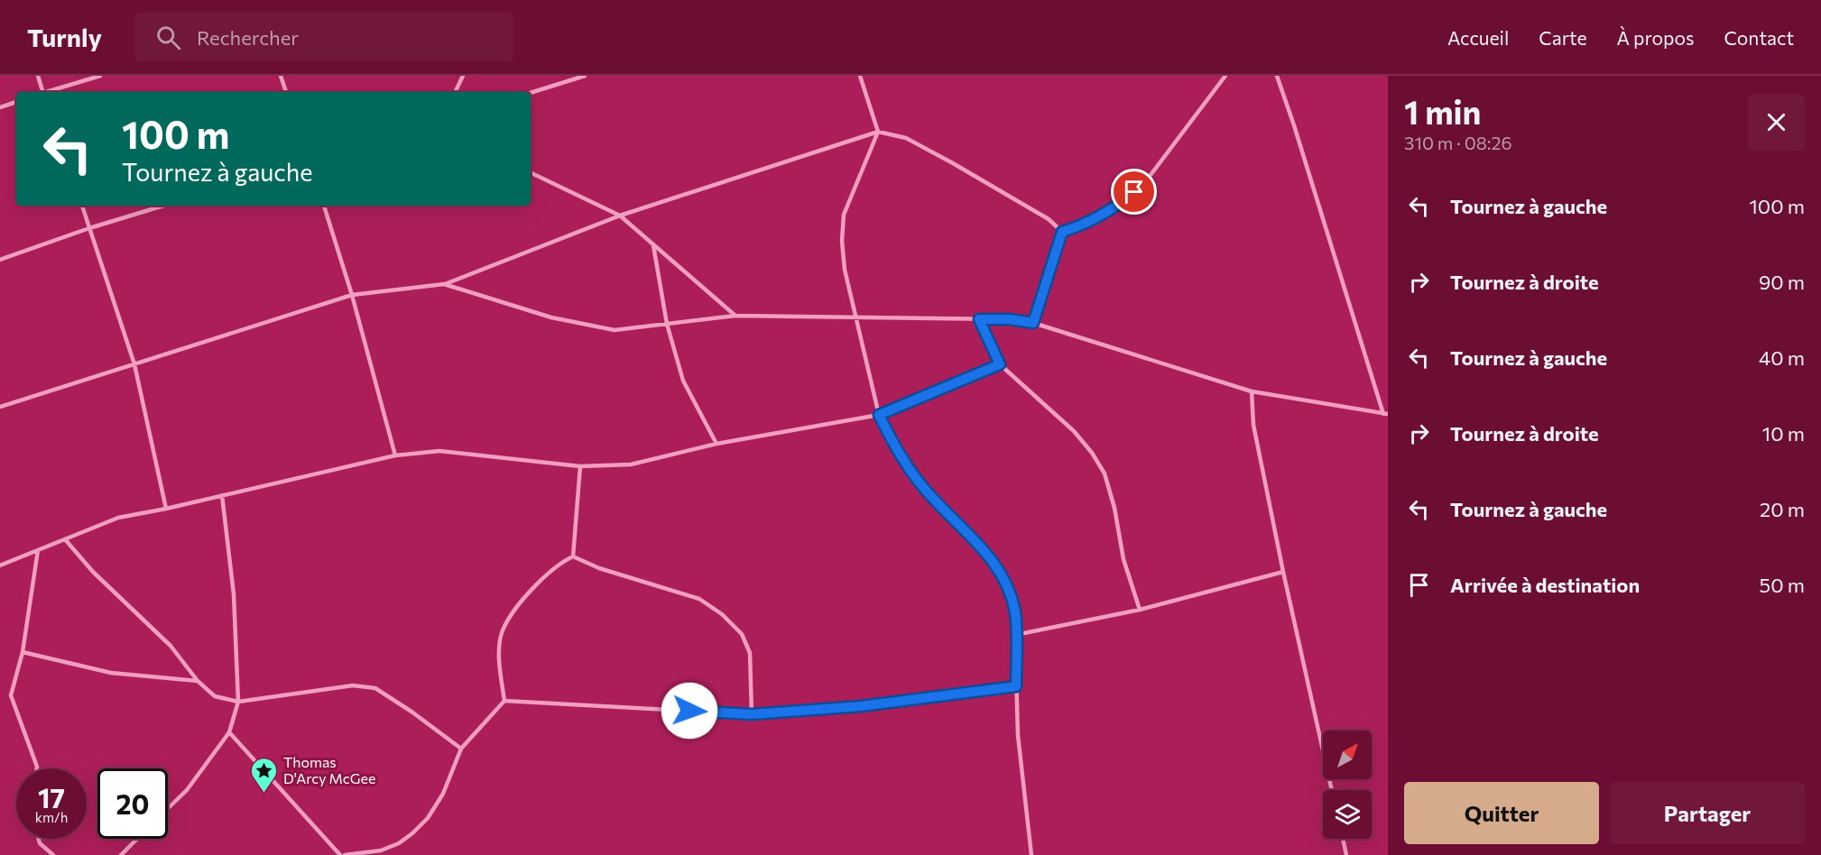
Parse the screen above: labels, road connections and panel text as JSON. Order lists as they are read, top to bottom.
{
  "places": {
    "place": ["Thomas D'Arcy McGee"]
  },
  "north": "top right",
  "page": {
    "header": "Turnly",
    "search": "Rechercher",
    "nav": [
      "Accueil",
      "Carte",
      "À propos",
      "Contact"
    ],
    "heading": ["1 min", "310 m · 08:26"],
    "turn": ["100 m", "Tournez à gauche"],
    "list": [
      {
        "name": "Tournez à gauche",
        "value": "100 m"
      },
      {
        "name": "Tournez à droite",
        "value": "90 m"
      },
      {
        "name": "Tournez à gauche",
        "value": "40 m"
      },
      {
        "name": "Tournez à droite",
        "value": "10 m"
      },
      {
        "name": "Tournez à gauche",
        "value": "20 m"
      },
      {
        "name": "Arrivée à destination",
        "value": "50 m"
      }
    ],
    "speed": "17 km/h",
    "limit": "20",
    "buttons": ["Quitter", "Partager"]
  }
}
